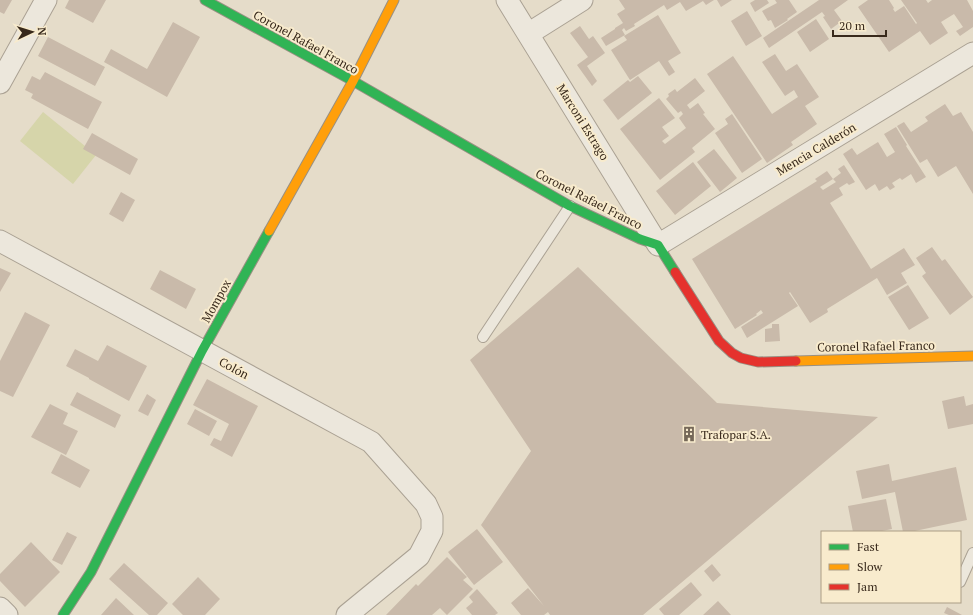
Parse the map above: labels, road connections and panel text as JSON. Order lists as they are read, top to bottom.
{
  "streets": {
    "street": [
      "Coronel Rafael Franco",
      "Marconi Estrago",
      "Mencia Calderón",
      "Mompox",
      "Colón"
    ]
  },
  "crossings": [
    ["Coronel Rafael Franco", "Marconi Estrago"],
    ["Coronel Rafael Franco", "Mencia Calderón"],
    ["Coronel Rafael Franco", "Mompox"],
    ["Marconi Estrago", "Mencia Calderón"],
    ["Mompox", "Colón"]
  ],
  "places": {
    "building": ["Trafopar S.A."]
  },
  "legend": ["Fast", "Slow", "Jam"],
  "scale_bar": "20 m",
  "north": "right"
}
